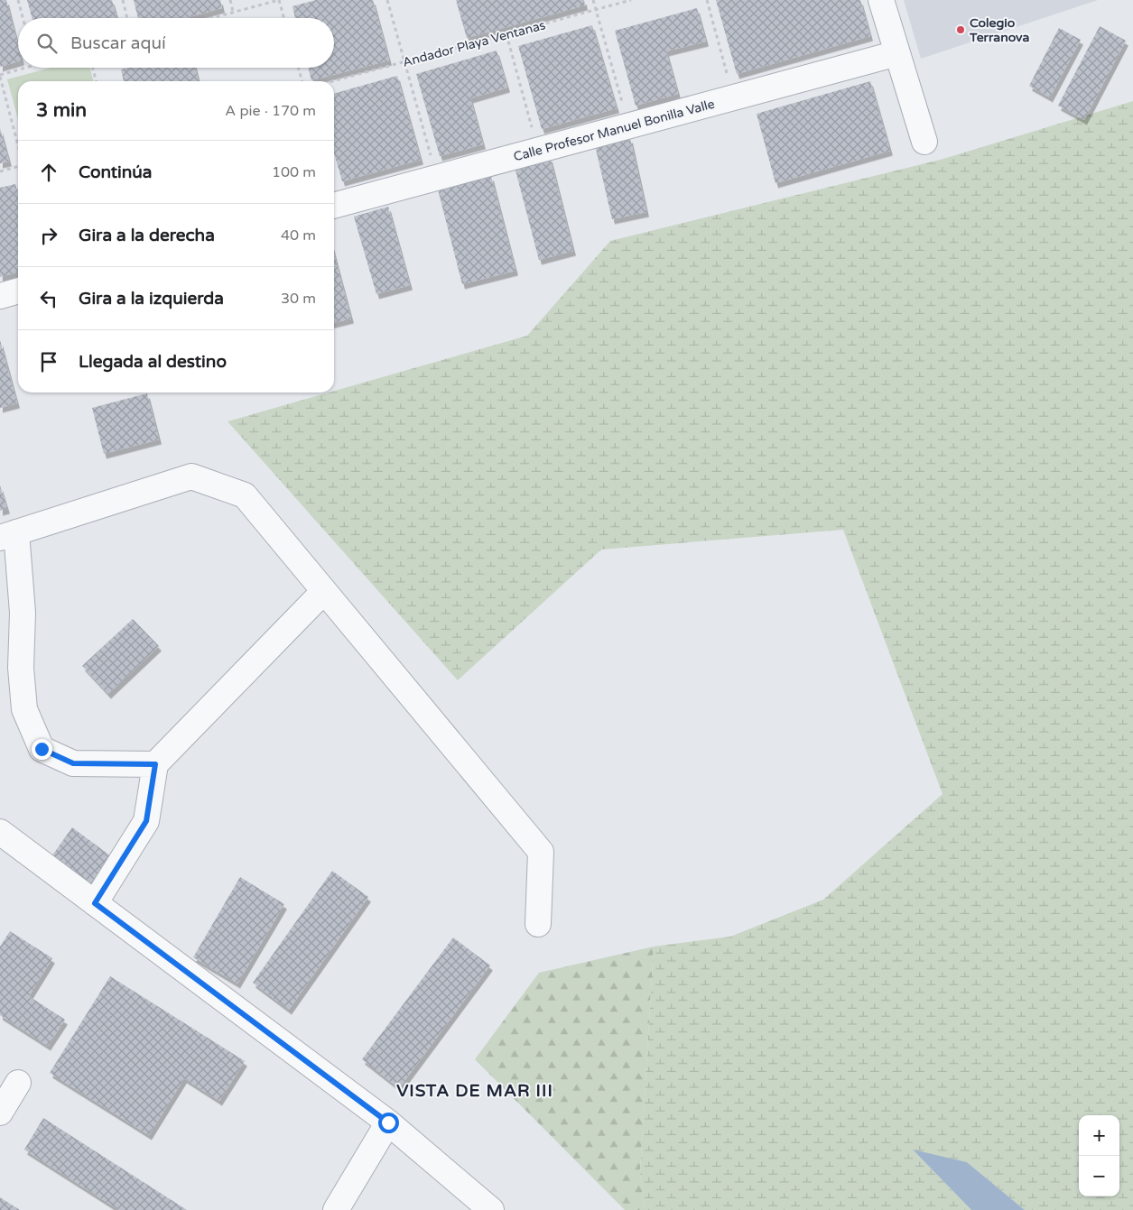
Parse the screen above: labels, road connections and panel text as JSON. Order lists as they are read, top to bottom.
{
  "streets": {
    "street": ["Calle Profesor Manuel Bonilla Valle"],
    "path": ["Andador Playa Ventanas"]
  },
  "districts": ["VISTA DE MAR III"],
  "places": ["Colegio Terranova"],
  "page": {
    "search": "Buscar aquí",
    "heading": ["3 min", "A pie · 170 m"],
    "list": [
      ["Continúa", "100 m"],
      ["Gira a la derecha", "40 m"],
      ["Gira a la izquierda", "30 m"],
      "Llegada al destino"
    ],
    "map_buttons": ["+", "−"]
  }
}
